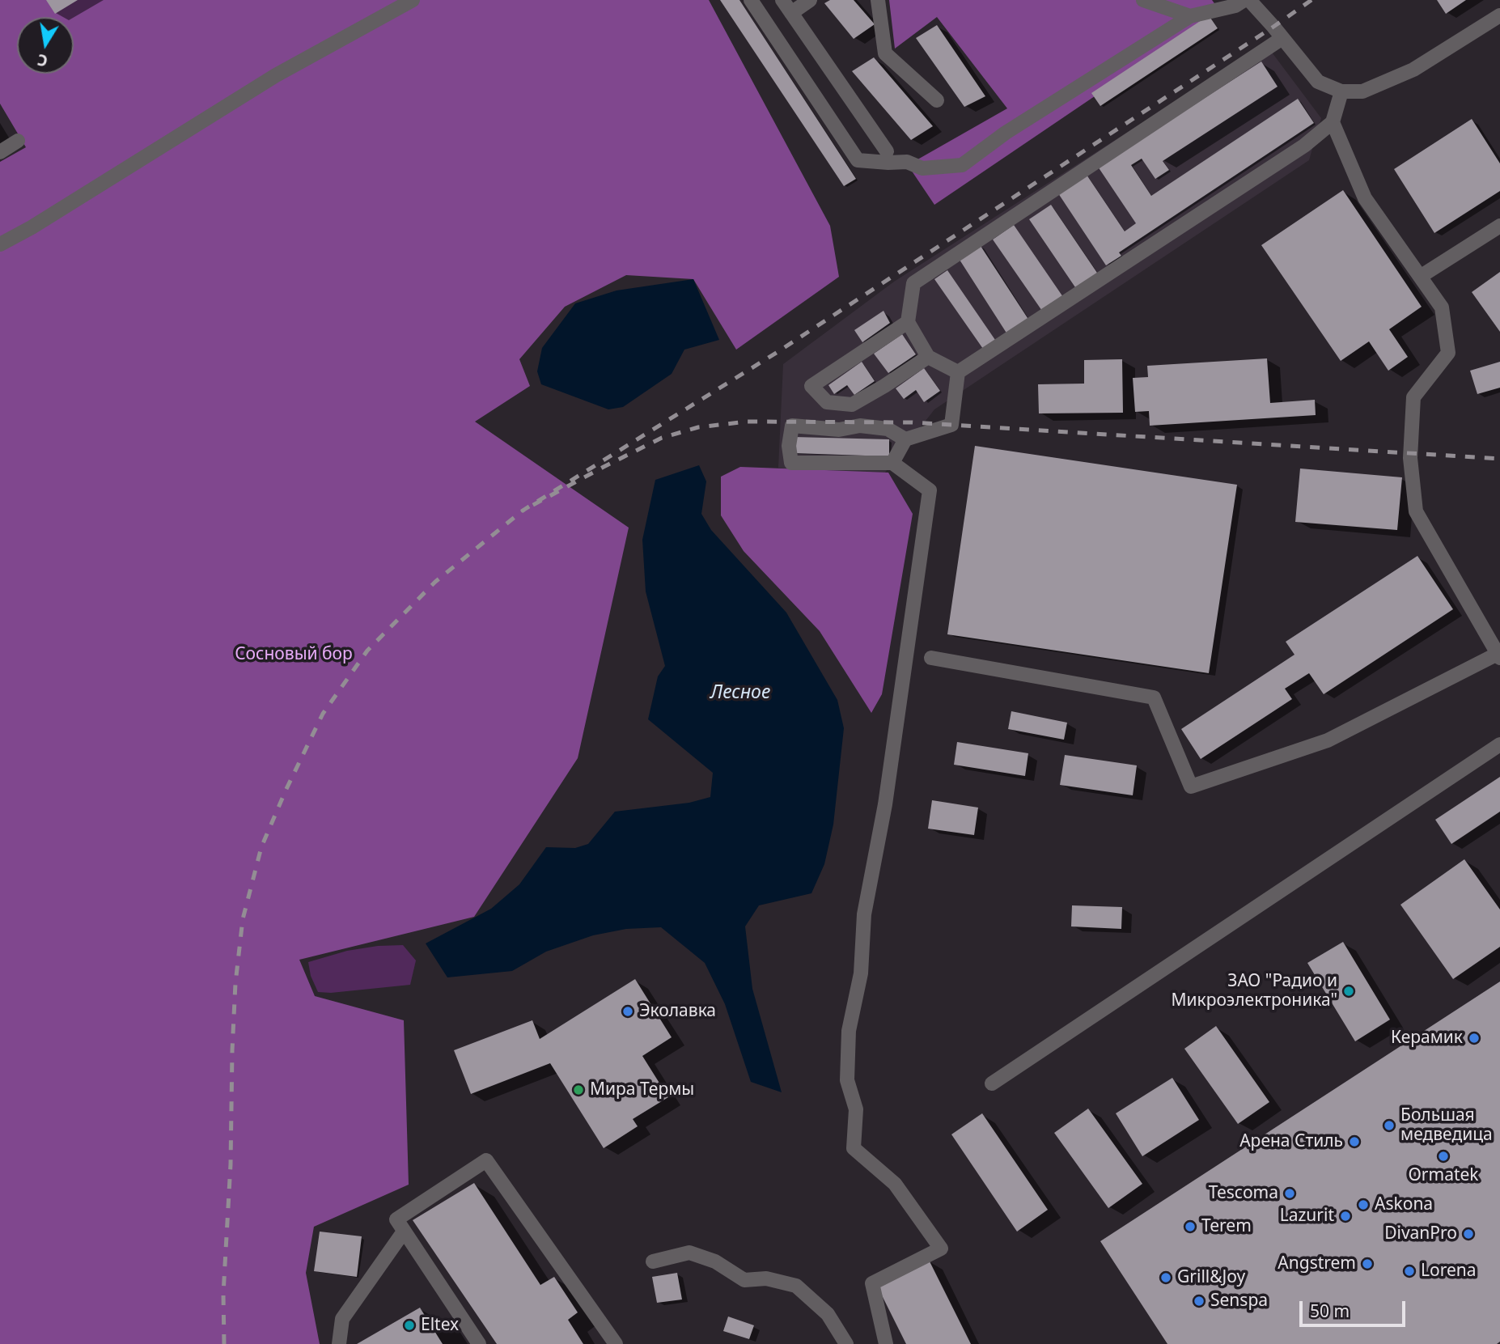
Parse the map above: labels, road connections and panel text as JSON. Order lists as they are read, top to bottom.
{
  "water": ["Лесное"],
  "parks": ["Сосновый бор"],
  "places": [
    "ЗАО \"Радио и Микроэлектроника\"",
    "Эколавка",
    "Керамик",
    "Мира Термы",
    "Большая медведица",
    "Арена Стиль",
    "Ormatek",
    "Tescoma",
    "Askona",
    "Lazurit",
    "Terem",
    "DivanPro",
    "Angstrem",
    "Lorena",
    "Grill&Joy",
    "Senspa",
    "Eltex"
  ],
  "scale_bar": "50 m",
  "north": "bottom"
}
